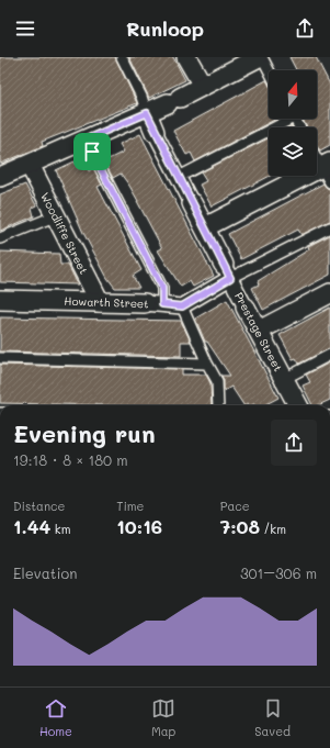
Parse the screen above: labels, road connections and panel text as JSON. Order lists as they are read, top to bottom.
{
  "streets": {
    "street": ["Woodliffe Street", "Howarth Street", "Prestage Street"]
  },
  "crossings": [
    ["Woodliffe Street", "Howarth Street"]
  ],
  "north": "top",
  "page": {
    "header": "Runloop",
    "heading": ["Evening run", "19:18 · 8 × 180 m"],
    "stats": [
      ["Distance", "1.44 km"],
      ["Time", "10:16"],
      ["Pace", "7:08 /km"]
    ],
    "chart": ["Elevation", "301–306 m"],
    "tabs": ["Home", "Map", "Saved"]
  }
}
